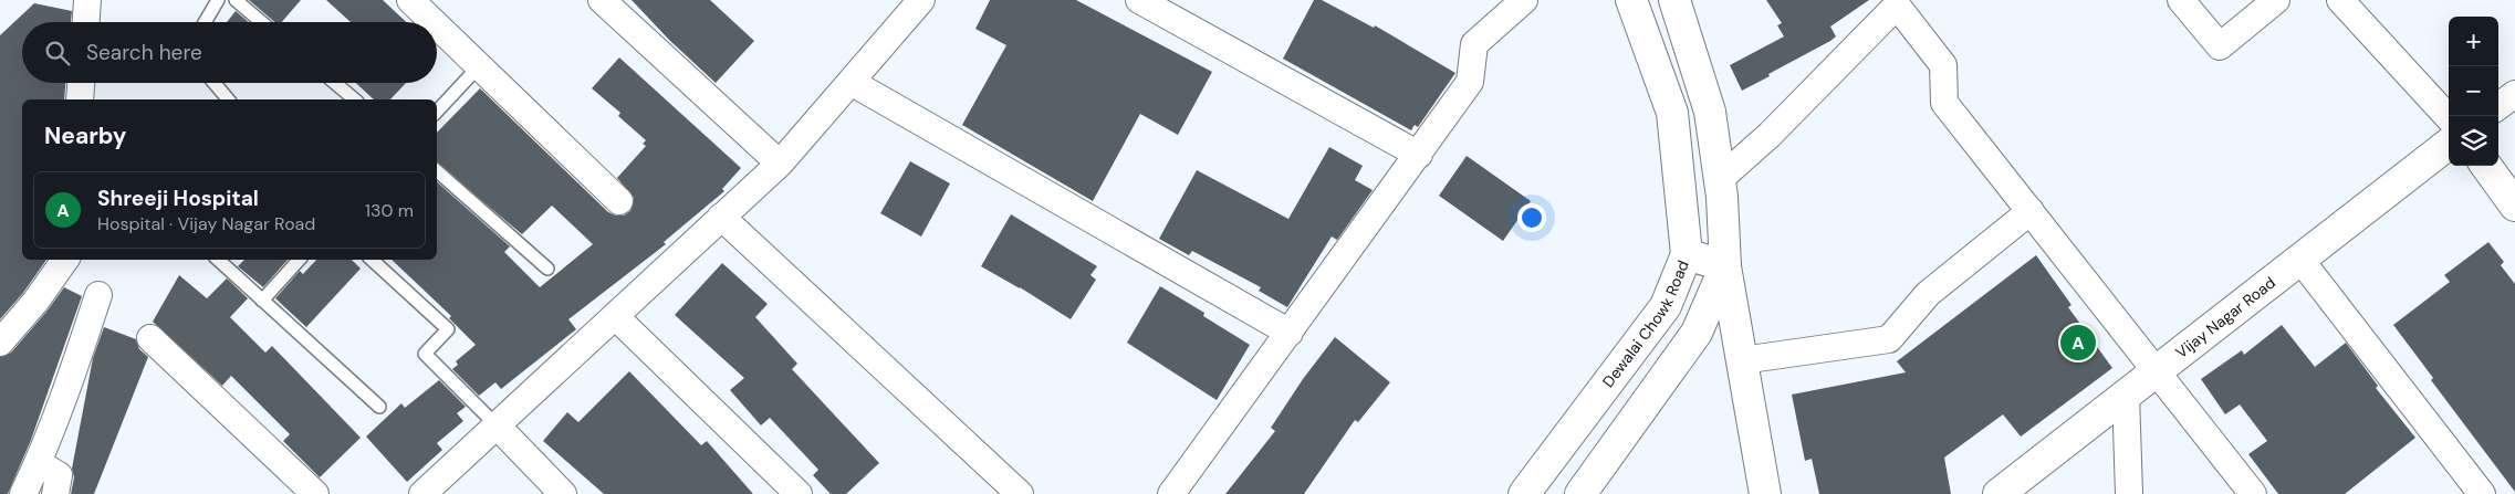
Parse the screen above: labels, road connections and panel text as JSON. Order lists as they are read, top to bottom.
{
  "streets": {
    "main road": ["Vijay Nagar Road", "Dewalai Chowk Road"]
  },
  "page": {
    "map_buttons": ["+", "−"],
    "search": "Search here",
    "heading": "Nearby",
    "list": [
      {
        "mark": "A",
        "name": "Shreeji Hospital",
        "note": "Hospital · Vijay Nagar Road",
        "value": "130 m"
      }
    ],
    "pins": "A"
  }
}
